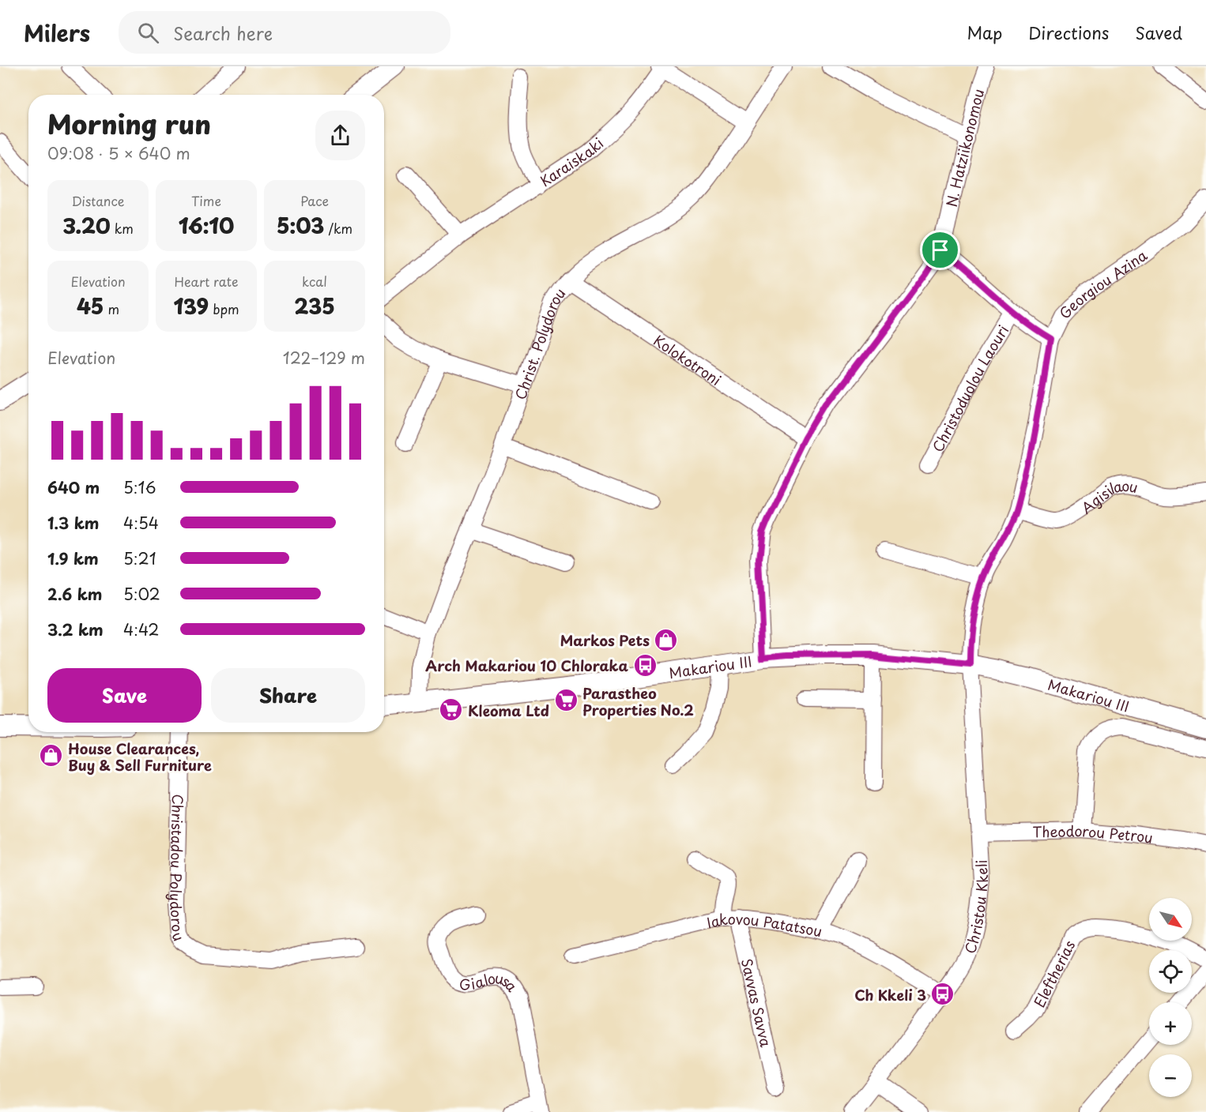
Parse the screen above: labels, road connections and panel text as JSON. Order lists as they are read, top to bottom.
{
  "streets": {
    "main road": ["Makariou III"],
    "street": [
      "N. Hatziikonomou",
      "Karaiskaki",
      "Georgiou Azina",
      "Christ. Polydorou",
      "Kolokotroni",
      "Christoduolou Laouri",
      "Agisilaou",
      "Theodorou Petrou",
      "Christadou Polydorou",
      "Christou Kkeli",
      "Iakovou Patatsou",
      "Eleftherias",
      "Gialousa",
      "Savvas Savva"
    ]
  },
  "crossings": [
    ["N. Hatziikonomou", "Kolokotroni"],
    ["N. Hatziikonomou", "Makariou III"],
    ["Georgiou Azina", "Agisilaou"],
    ["Georgiou Azina", "Makariou III"],
    ["Georgiou Azina", "Christou Kkeli"],
    ["Christ. Polydorou", "Kolokotroni"],
    ["Christ. Polydorou", "Makariou III"],
    ["Makariou III", "Christou Kkeli"],
    ["Theodorou Petrou", "Christou Kkeli"],
    ["Christou Kkeli", "Iakovou Patatsou"],
    ["Iakovou Patatsou", "Savvas Savva"]
  ],
  "places": {
    "shop": ["Markos Pets", "House Clearances, Buy & Sell Furniture"],
    "bus stop": ["Arch Makariou 10 Chloraka", "Ch Kkeli 3"],
    "supermarket": ["Parastheo Properties No.2", "Kleoma Ltd"]
  },
  "north": "bottom right",
  "page": {
    "header": "Milers",
    "search": "Search here",
    "nav": ["Map", "Directions", "Saved"],
    "heading": ["Morning run", "09:08 · 5 × 640 m"],
    "stats": [
      ["Distance", "3.20 km"],
      ["Time", "16:10"],
      ["Pace", "5:03 /km"],
      ["Elevation", "45 m"],
      ["Heart rate", "139 bpm"],
      ["kcal", "235"]
    ],
    "chart": ["Elevation", "122–129 m"],
    "list": [
      {
        "name": "640 m",
        "note": "5:16"
      },
      {
        "name": "1.3 km",
        "note": "4:54"
      },
      {
        "name": "1.9 km",
        "note": "5:21"
      },
      {
        "name": "2.6 km",
        "note": "5:02"
      },
      {
        "name": "3.2 km",
        "note": "4:42"
      }
    ],
    "buttons": ["Save", "Share"],
    "map_buttons": ["+", "−"]
  }
}
